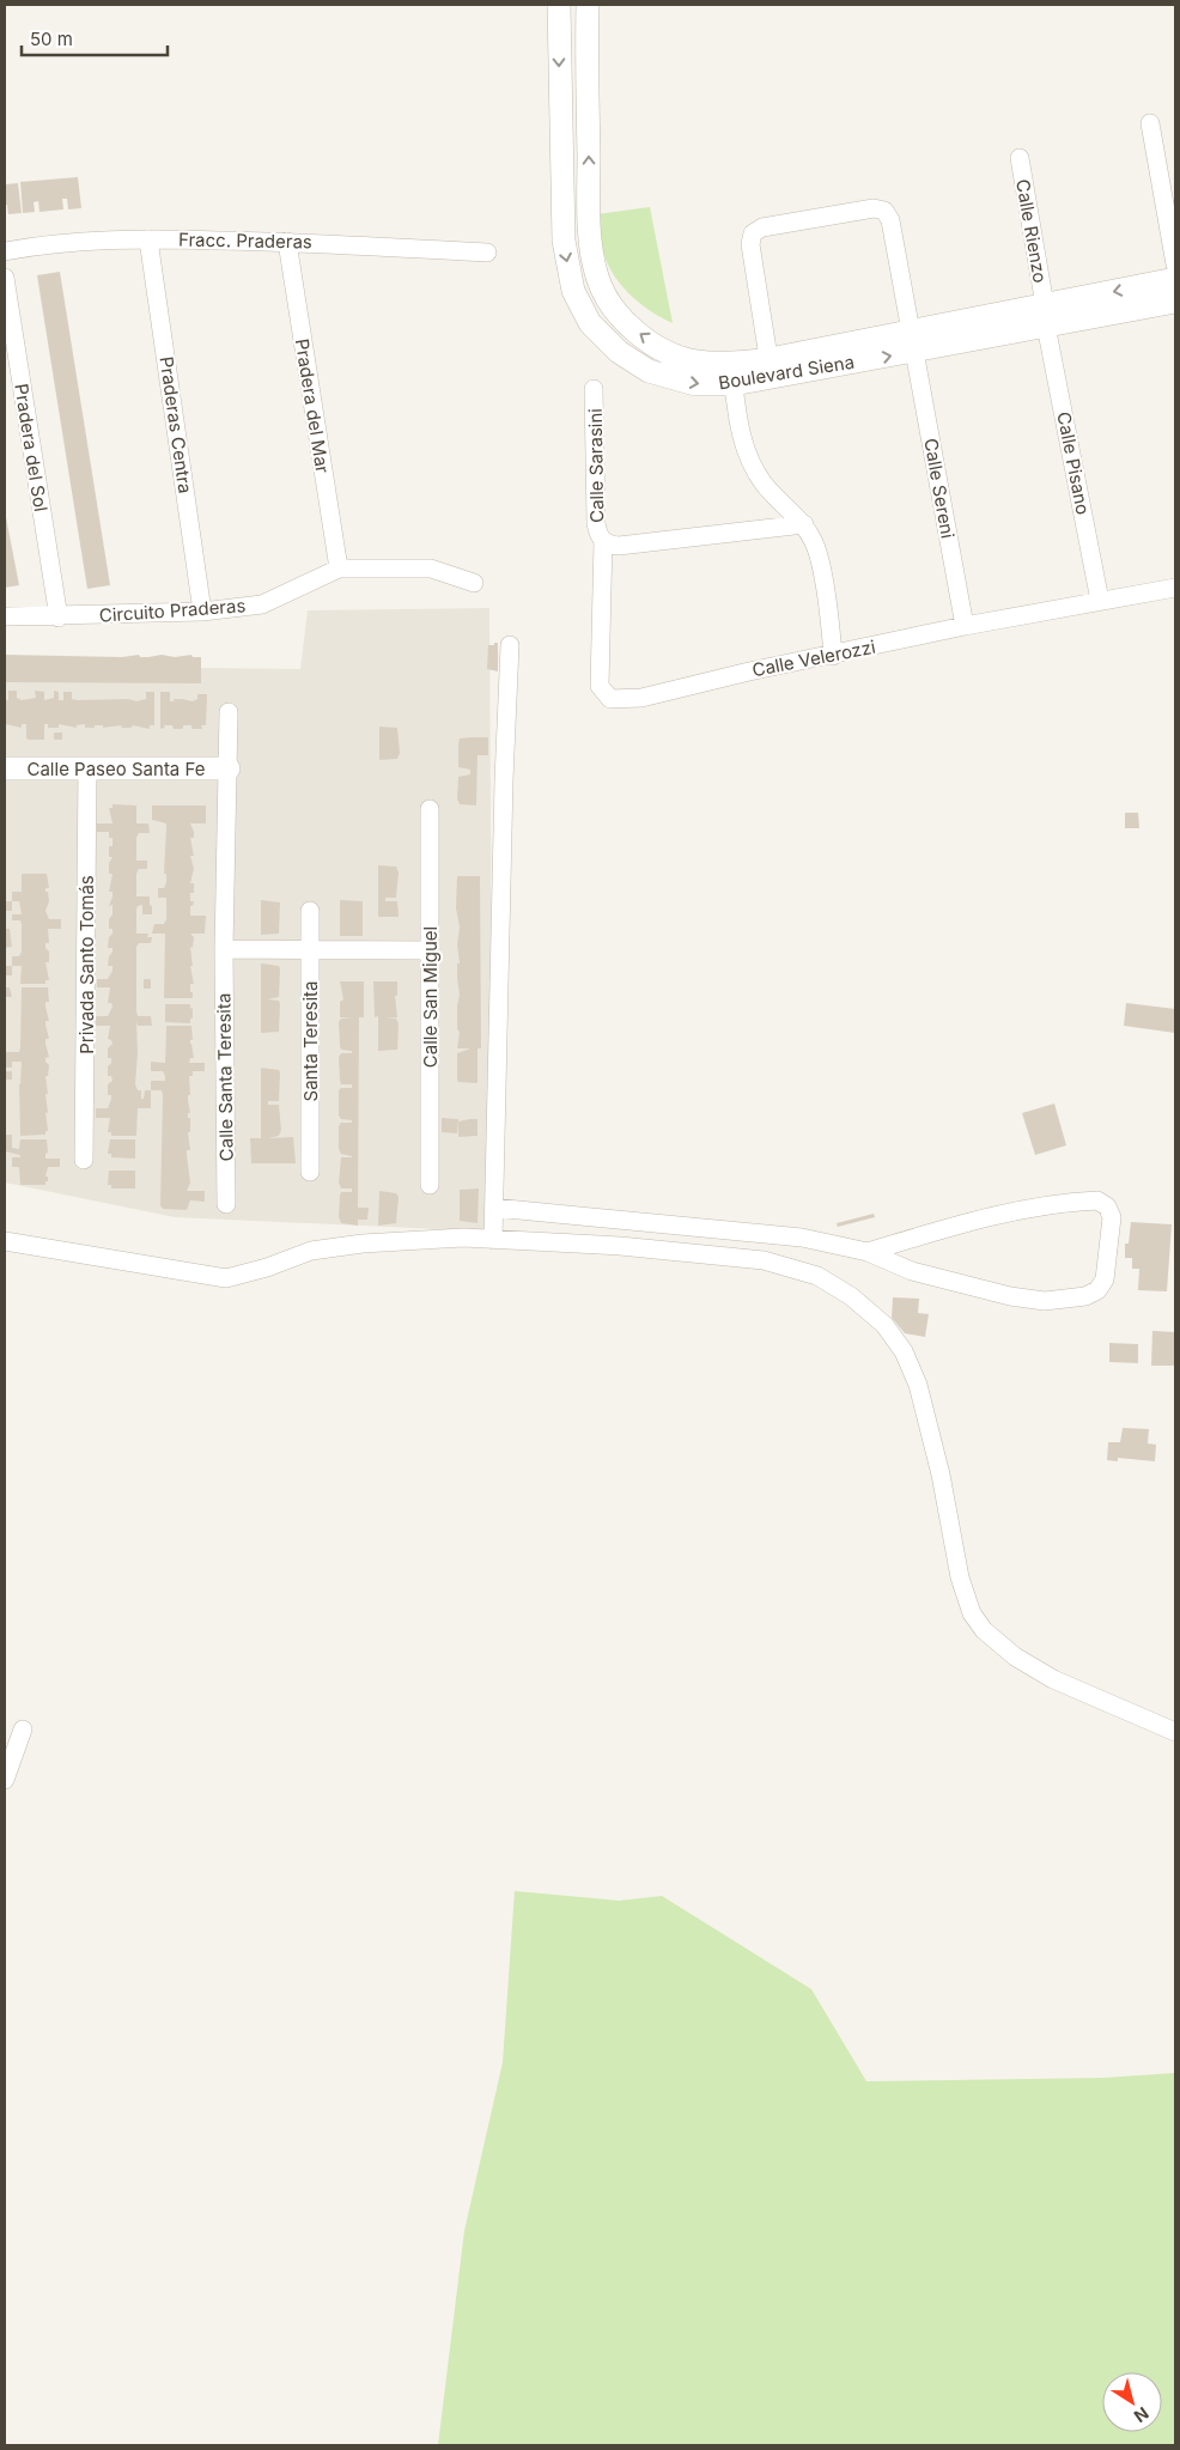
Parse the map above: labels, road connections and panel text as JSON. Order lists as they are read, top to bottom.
{
  "streets": {
    "street": [
      "Calle Rienzo",
      "Fracc. Praderas",
      "Boulevard Siena",
      "Pradera del Mar",
      "Praderas Centra",
      "Pradera del Sol",
      "Calle Pisano",
      "Calle Sarasini",
      "Calle Sereni",
      "Circuito Praderas",
      "Calle Velerozzi",
      "Calle Paseo Santa Fe",
      "Privada Santo Tomás",
      "Calle San Miguel",
      "Santa Teresita",
      "Calle Santa Teresita"
    ]
  },
  "crossings": [
    ["Calle Rienzo", "Boulevard Siena"],
    ["Calle Rienzo", "Calle Pisano"],
    ["Fracc. Praderas", "Pradera del Mar"],
    ["Fracc. Praderas", "Praderas Centra"],
    ["Boulevard Siena", "Calle Pisano"],
    ["Boulevard Siena", "Calle Sereni"],
    ["Pradera del Mar", "Circuito Praderas"],
    ["Praderas Centra", "Circuito Praderas"],
    ["Pradera del Sol", "Circuito Praderas"],
    ["Calle Pisano", "Calle Velerozzi"],
    ["Calle Sarasini", "Calle Velerozzi"],
    ["Calle Sereni", "Calle Velerozzi"],
    ["Calle Paseo Santa Fe", "Privada Santo Tomás"],
    ["Calle Paseo Santa Fe", "Calle Santa Teresita"]
  ],
  "scale_bar": "50 m",
  "north": "bottom right"
}
